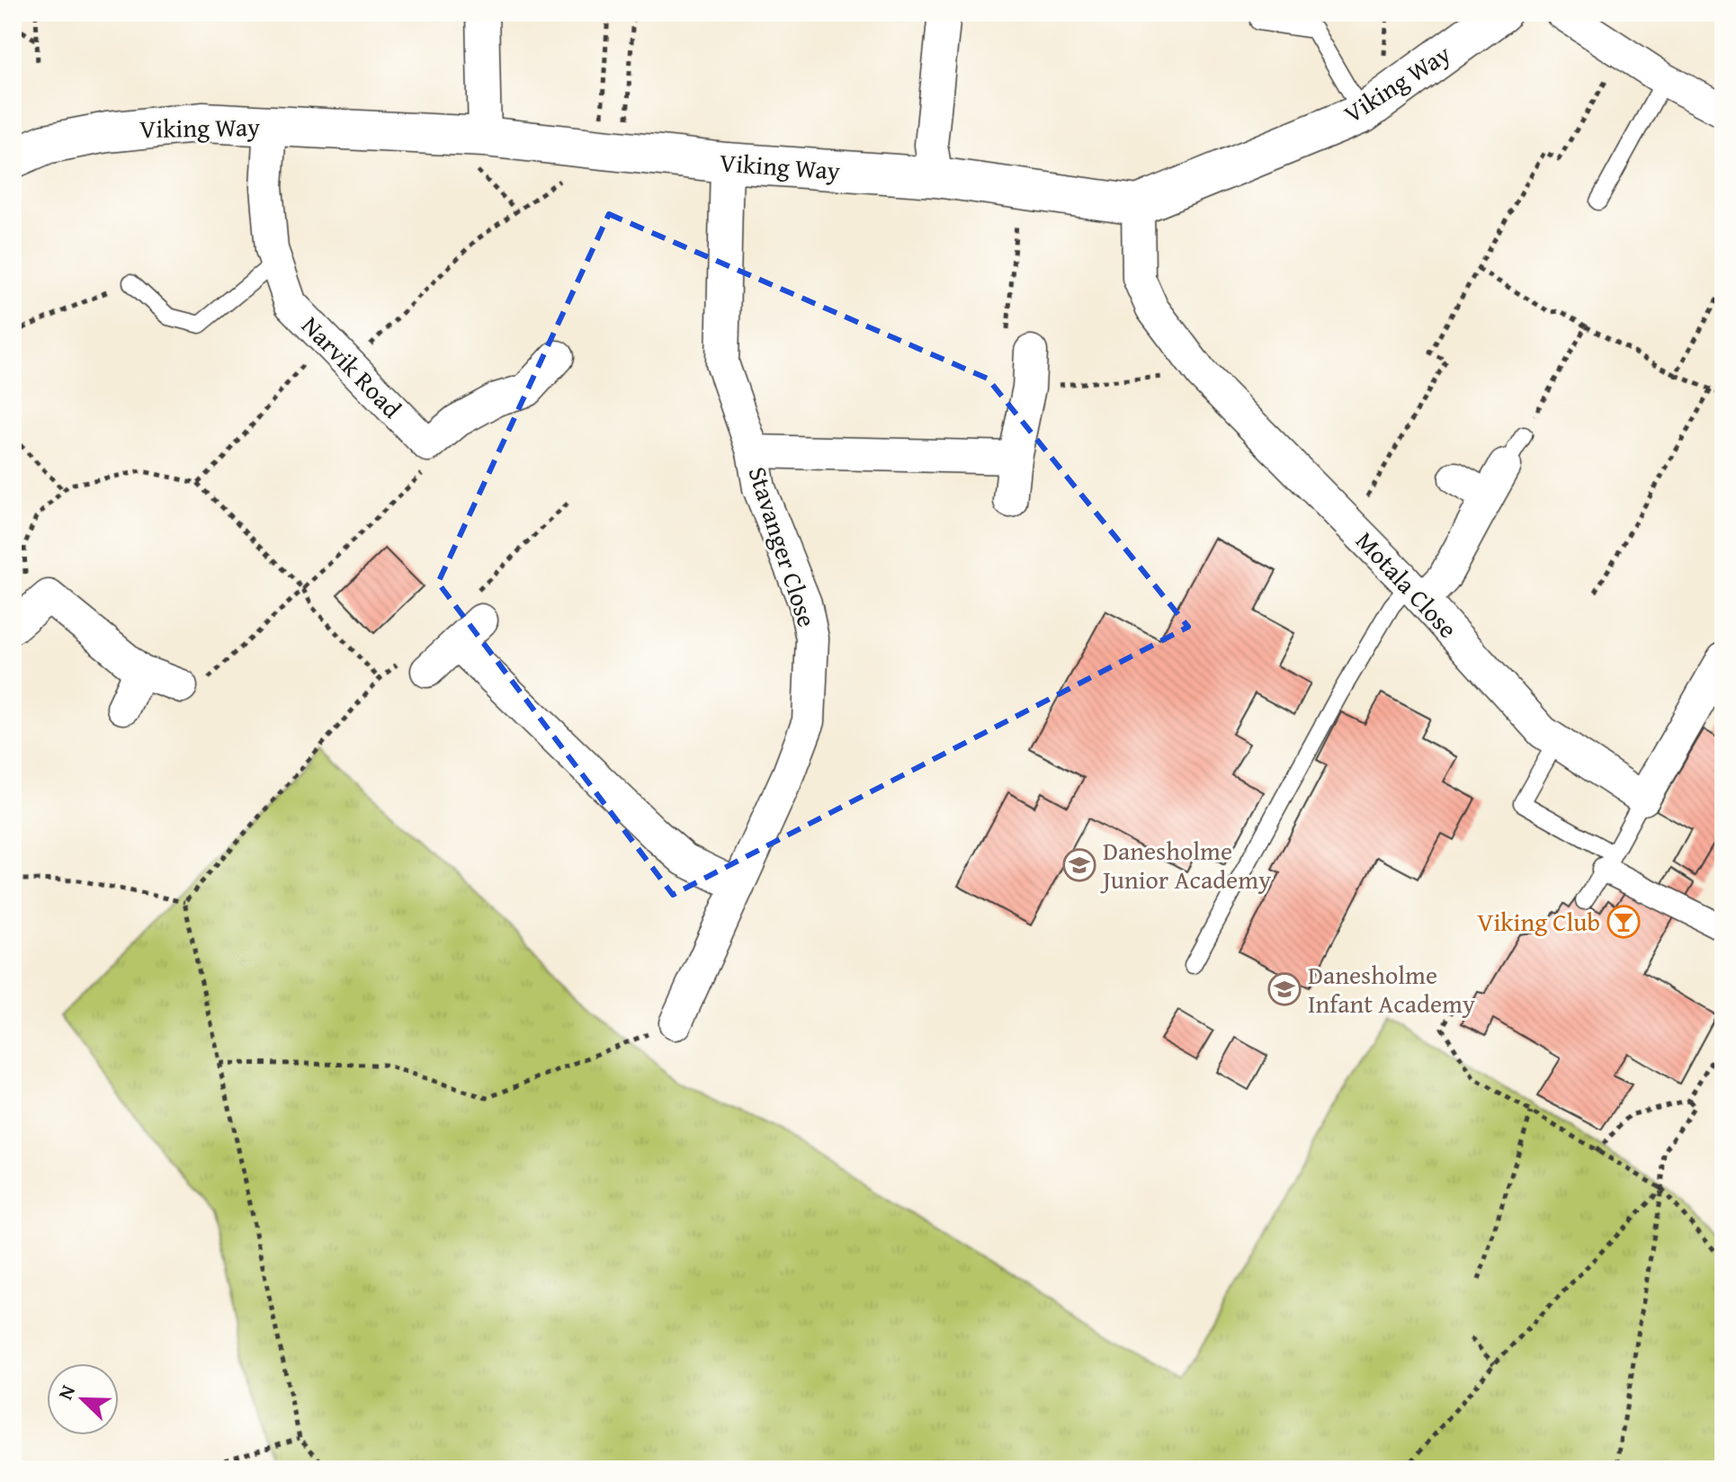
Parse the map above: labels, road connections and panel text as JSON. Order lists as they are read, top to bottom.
{
  "streets": {
    "street": [
      "Viking Way",
      "Narvik Road",
      "Stavanger Close",
      "Motala Close"
    ]
  },
  "crossings": [
    ["Viking Way", "Narvik Road"],
    ["Viking Way", "Stavanger Close"],
    ["Viking Way", "Motala Close"]
  ],
  "places": {
    "school or university": ["Danesholme Junior Academy", "Danesholme Infant Academy"],
    "bar": ["Viking Club"]
  },
  "north": "top left"
}
